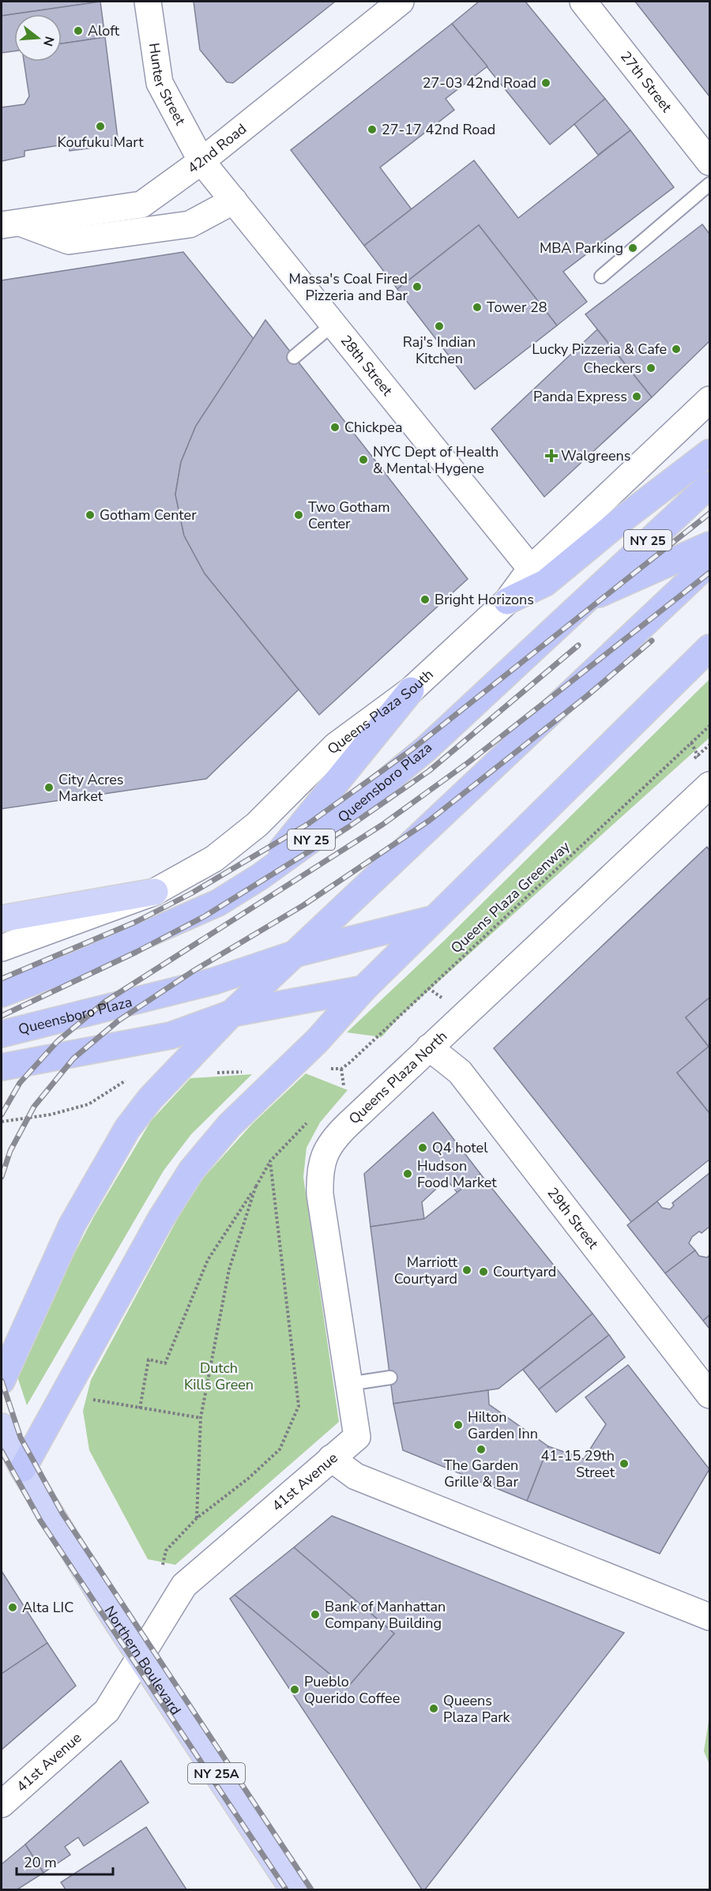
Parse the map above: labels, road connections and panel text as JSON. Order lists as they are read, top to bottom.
{
  "streets": {
    "highway": ["NY 25", "Queensboro Plaza"],
    "main road": ["Northern Boulevard", "NY 25A"],
    "street": [
      "27th Street",
      "Hunter Street",
      "42nd Road",
      "28th Street",
      "Queens Plaza South",
      "Queens Plaza North",
      "29th Street",
      "41st Avenue"
    ],
    "path": ["Queens Plaza Greenway"]
  },
  "crossings": [
    ["Hunter Street", "42nd Road"],
    ["Hunter Street", "28th Street"],
    ["42nd Road", "28th Street"],
    ["28th Street", "Queens Plaza South"],
    ["NY 25", "Queensboro Plaza"],
    ["Queens Plaza North", "29th Street"],
    ["Queens Plaza North", "41st Avenue"],
    ["41st Avenue", "Northern Boulevard"]
  ],
  "parks": ["Dutch Kills Green"],
  "places": {
    "other": [
      "Aloft",
      "27-03 42nd Road",
      "Koufuku Mart",
      "27-17 42nd Road",
      "MBA Parking",
      "Massa's Coal Fired Pizzeria and Bar",
      "Tower 28",
      "Raj's Indian Kitchen",
      "Lucky Pizzeria & Cafe",
      "Checkers",
      "Panda Express",
      "Chickpea",
      "NYC Dept of Health & Mental Hygene",
      "Gotham Center",
      "Two Gotham Center",
      "Bright Horizons",
      "City Acres Market",
      "Q4 hotel",
      "Hudson Food Market",
      "Marriott Courtyard",
      "Courtyard",
      "Hilton Garden Inn",
      "The Garden Grille & Bar",
      "41-15 29th Street",
      "Alta LIC",
      "Bank of Manhattan Company Building",
      "Pueblo Querido Coffee",
      "Queens Plaza Park"
    ],
    "health": ["Walgreens"]
  },
  "scale_bar": "20 m",
  "north": "right"
}
